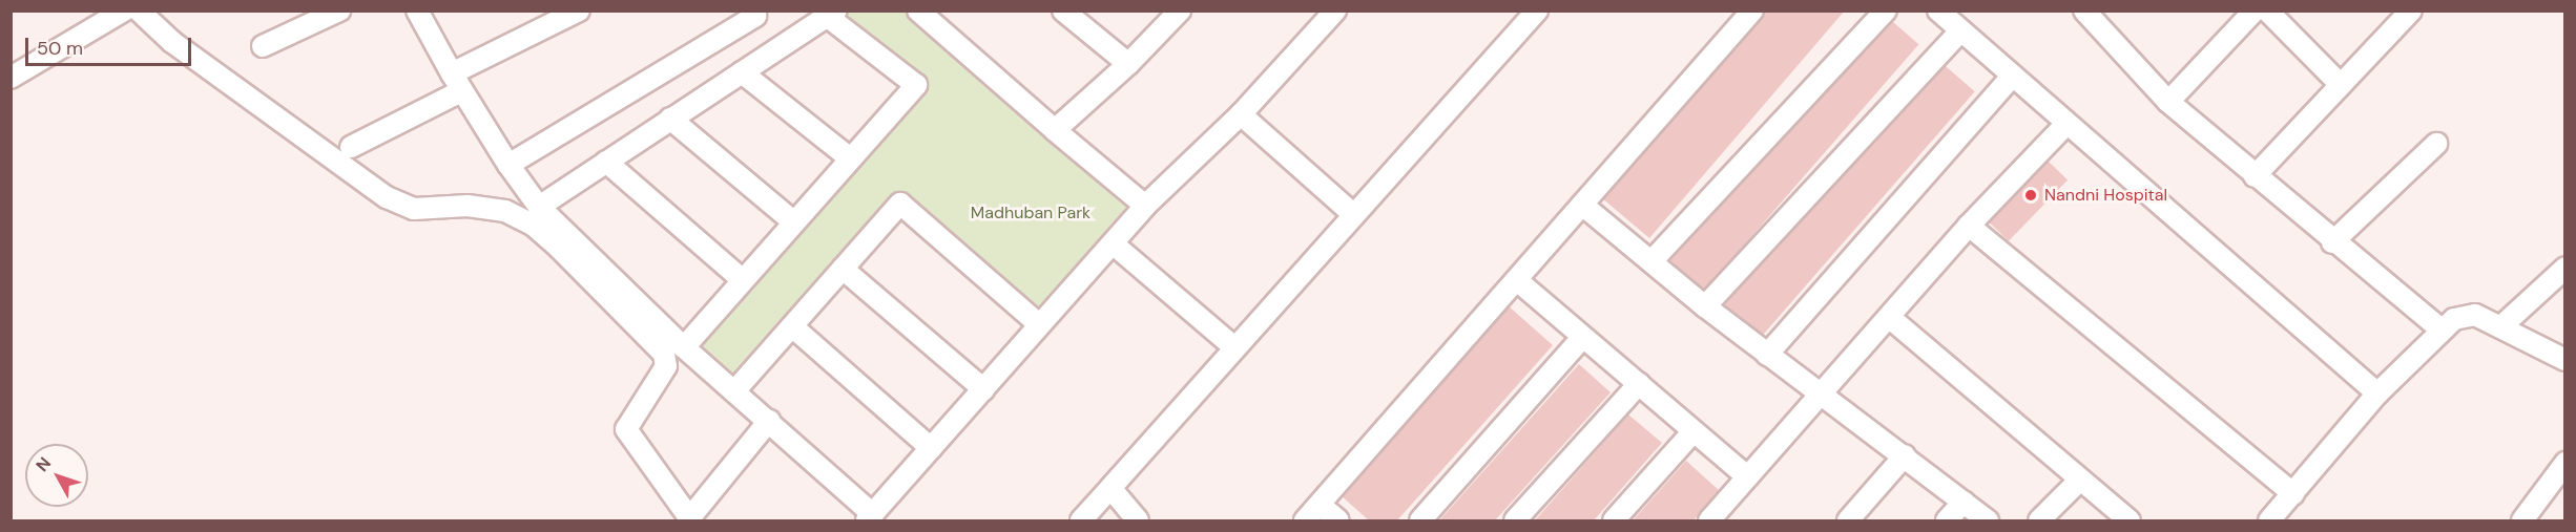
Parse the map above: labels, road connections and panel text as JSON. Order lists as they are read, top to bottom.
{
  "parks": ["Madhuban Park"],
  "places": ["Nandni Hospital"],
  "scale_bar": "50 m",
  "north": "top left"
}
